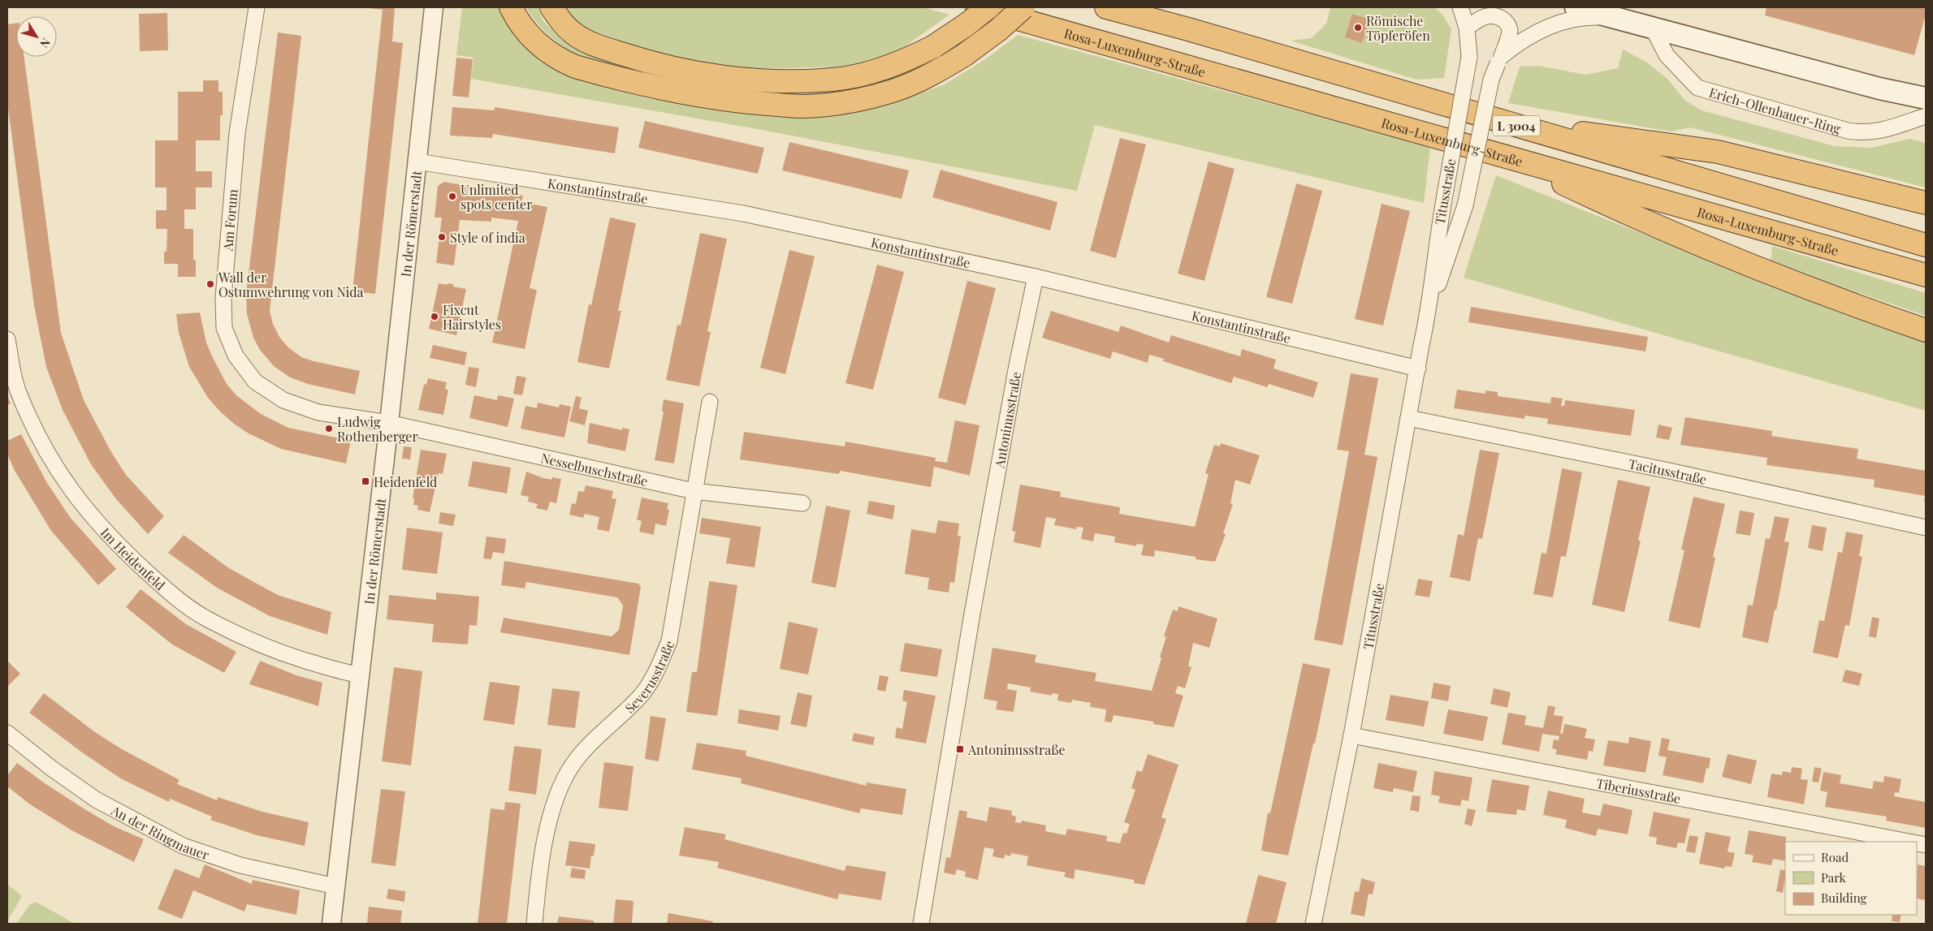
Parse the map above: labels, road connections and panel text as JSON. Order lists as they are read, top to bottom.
{
  "streets": {
    "highway": ["Rosa-Luxemburg-Straße", "L 3004"],
    "street": [
      "Erich-Ollenhauer-Ring",
      "Konstantinstraße",
      "Titusstraße",
      "Am Forum",
      "In der Römerstadt",
      "Antoninusstraße",
      "Nesselbuschstraße",
      "Tacitusstraße",
      "Im Heidenfeld",
      "Severusstraße",
      "Tiberiusstraße",
      "An der Ringmauer"
    ]
  },
  "crossings": [
    ["Konstantinstraße", "Titusstraße"],
    ["Konstantinstraße", "In der Römerstadt"],
    ["Konstantinstraße", "Antoninusstraße"],
    ["Titusstraße", "Tacitusstraße"],
    ["Titusstraße", "Tiberiusstraße"],
    ["Am Forum", "In der Römerstadt"],
    ["Am Forum", "Nesselbuschstraße"],
    ["In der Römerstadt", "Nesselbuschstraße"],
    ["In der Römerstadt", "Im Heidenfeld"],
    ["In der Römerstadt", "An der Ringmauer"],
    ["Nesselbuschstraße", "Severusstraße"]
  ],
  "places": {
    "other": [
      "Römische Töpferöfen",
      "Unlimited spots center",
      "Style of india",
      "Wall der Ostumwehrung von Nida",
      "Fixcut Hairstyles",
      "Ludwig Rothenberger"
    ],
    "transit": ["Heidenfeld", "Antoninusstraße"]
  },
  "legend": ["Road", "Park", "Building"],
  "north": "bottom right"
}
